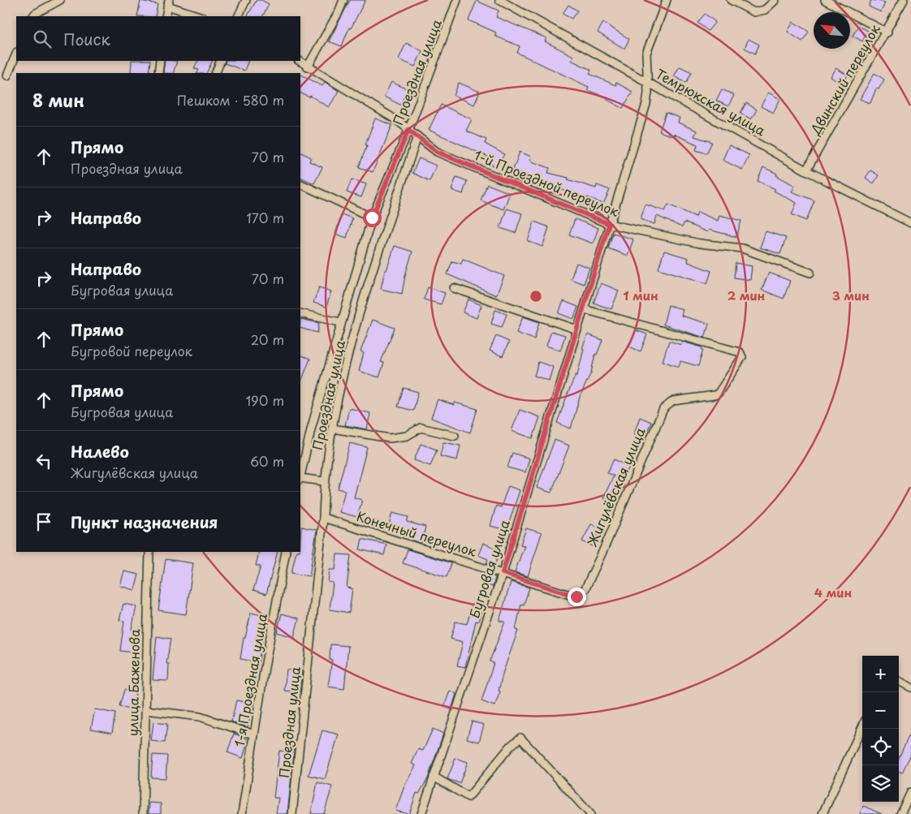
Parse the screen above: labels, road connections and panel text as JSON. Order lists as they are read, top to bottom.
{
  "streets": {
    "street": [
      "Проездная улица",
      "Двинский переулок",
      "Темрюкская улица",
      "1-й Проездной переулок",
      "Жигулёвская улица",
      "Конечный переулок",
      "Бугровая улица",
      "1-я Проездная улица",
      "улица Баженова"
    ]
  },
  "crossings": [
    ["Проездная улица", "1-й Проездной переулок"],
    ["Проездная улица", "Конечный переулок"],
    ["Двинский переулок", "Темрюкская улица"],
    ["Жигулёвская улица", "Конечный переулок"],
    ["Жигулёвская улица", "Бугровая улица"],
    ["Конечный переулок", "Бугровая улица"]
  ],
  "north": "top left",
  "page": {
    "search": "Поиск",
    "heading": ["8 мин", "Пешком · 580 m"],
    "list": [
      ["Прямо", "Проездная улица", "70 m"],
      ["Направо", "170 m"],
      ["Направо", "Бугровая улица", "70 m"],
      ["Прямо", "Бугровой переулок", "20 m"],
      ["Прямо", "Бугровая улица", "190 m"],
      ["Налево", "Жигулёвская улица", "60 m"],
      "Пункт назначения"
    ],
    "map_buttons": ["+", "−"]
  },
  "rings": [
    "1 мин",
    "2 мин",
    "3 мин",
    "4 мин"
  ]
}
